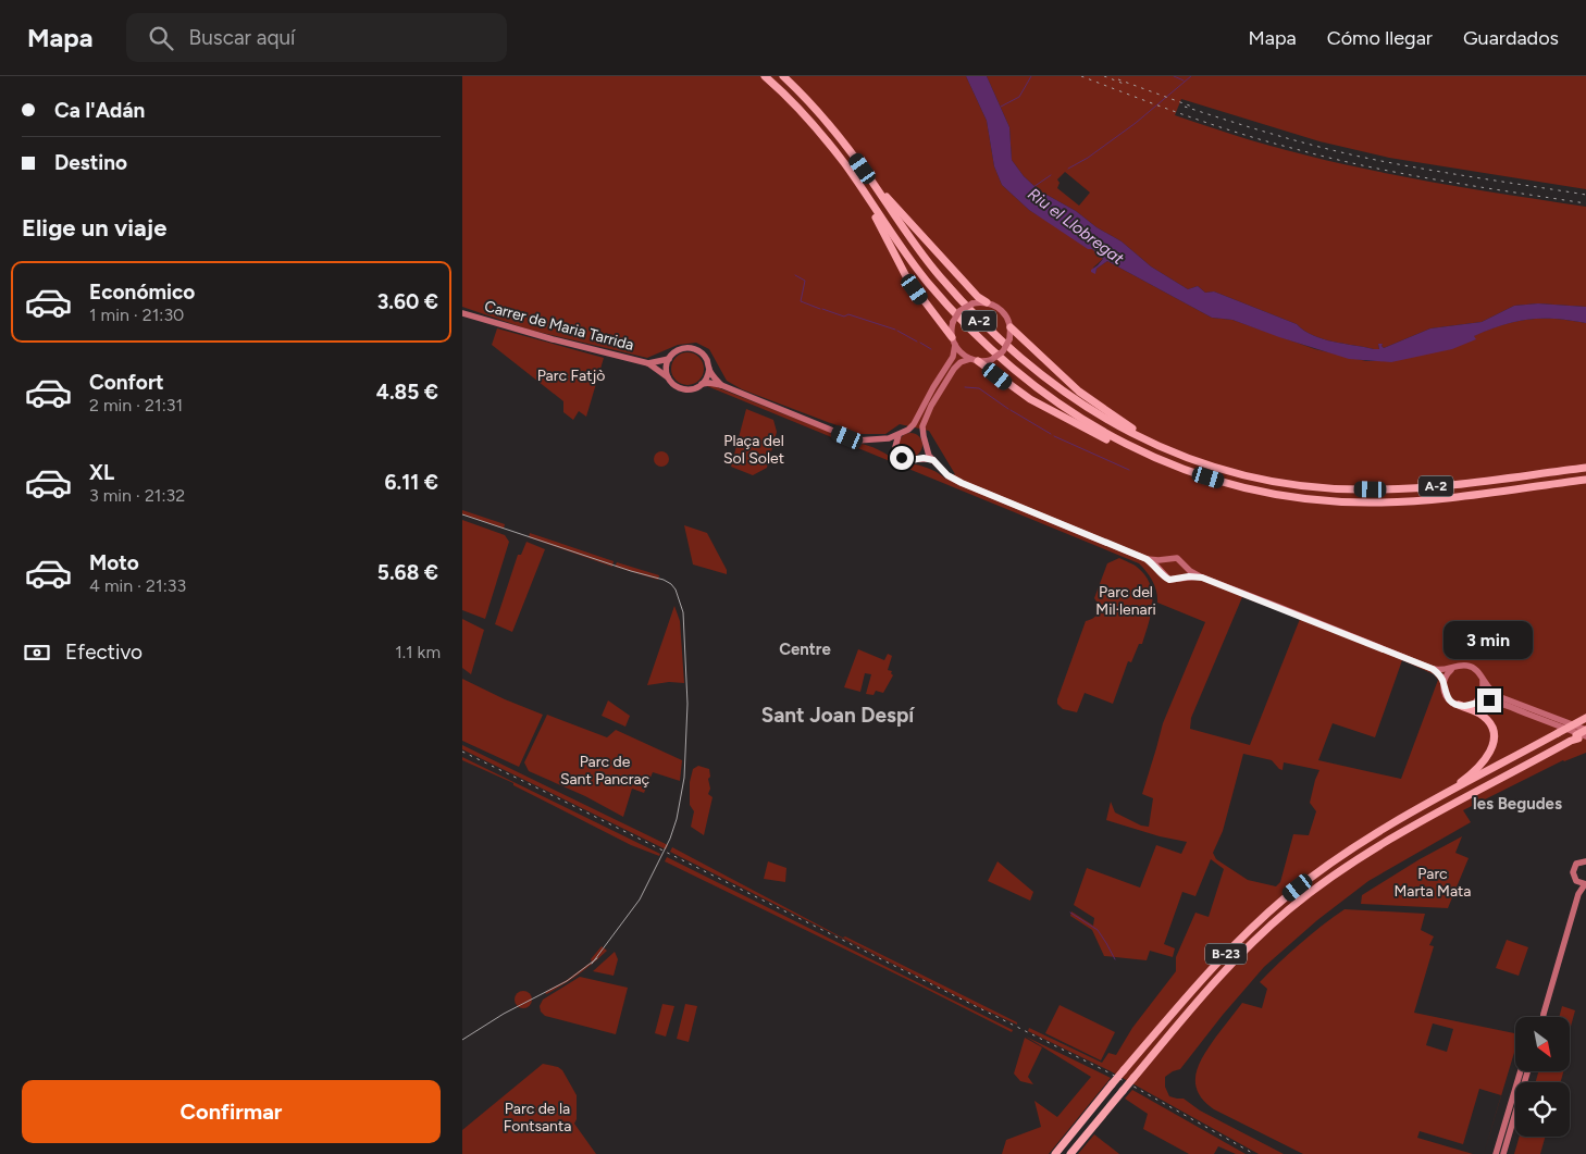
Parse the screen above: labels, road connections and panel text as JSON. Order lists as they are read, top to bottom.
{
  "streets": {
    "highway": ["A-2", "B-23"],
    "main road": ["Carrer de Maria Tarrida"]
  },
  "districts": ["Centre", "Sant Joan Despí", "les Begudes"],
  "water": ["Riu el Llobregat"],
  "parks": [
    "Parc Fatjò",
    "Plaça del Sol Solet",
    "Parc del Mil·lenari",
    "Parc de Sant Pancraç",
    "Parc Marta Mata",
    "Parc de la Fontsanta"
  ],
  "north": "bottom right",
  "page": {
    "header": "Mapa",
    "search": "Buscar aquí",
    "nav": ["Mapa", "Cómo llegar", "Guardados"],
    "banner": ["Ca l'Adán", "Destino"],
    "heading": "Elige un viaje",
    "list": [
      {
        "name": "Económico",
        "note": "1 min · 21:30",
        "value": "3.60 €"
      },
      {
        "name": "Confort",
        "note": "2 min · 21:31",
        "value": "4.85 €"
      },
      {
        "name": "XL",
        "note": "3 min · 21:32",
        "value": "6.11 €"
      },
      {
        "name": "Moto",
        "note": "4 min · 21:33",
        "value": "5.68 €"
      }
    ],
    "bubble": "3 min",
    "pay": ["Efectivo", "1.1 km"],
    "buttons": "Confirmar"
  }
}
